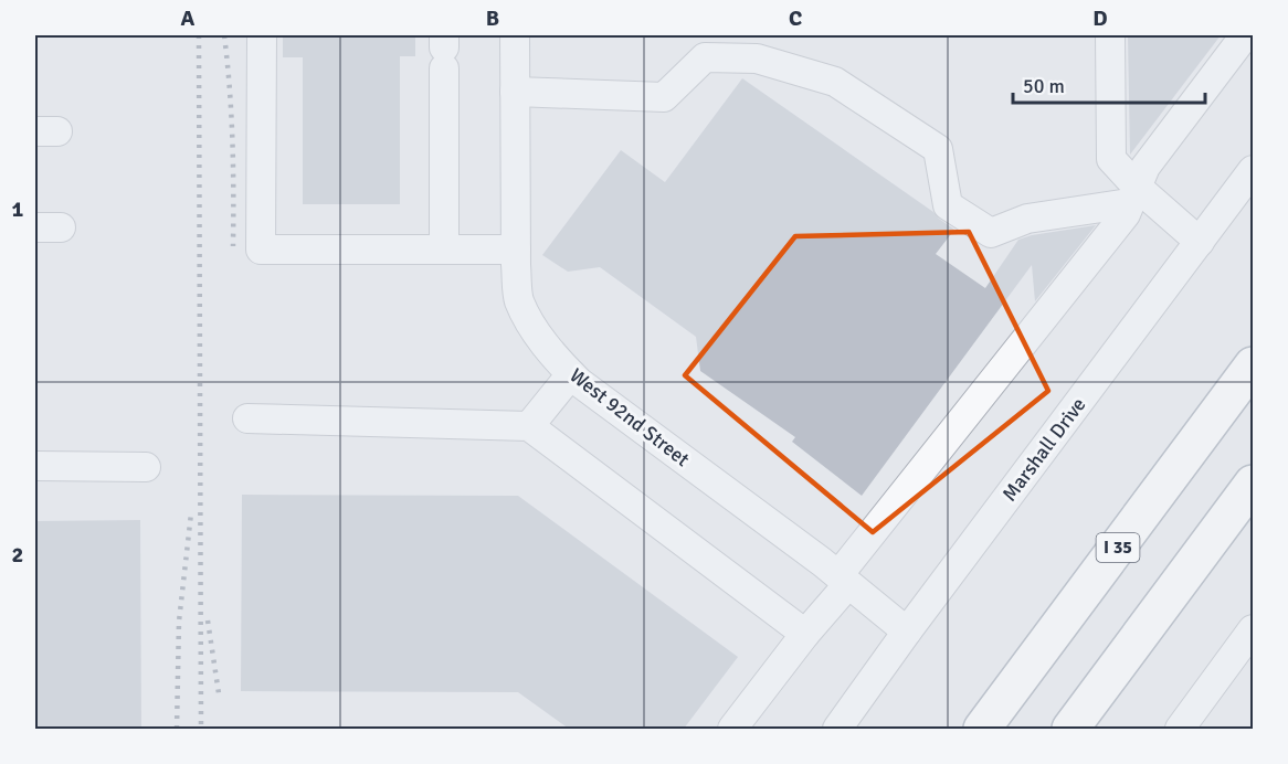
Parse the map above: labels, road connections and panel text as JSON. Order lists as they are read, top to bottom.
{
  "streets": {
    "highway": ["I 35"],
    "street": ["West 92nd Street", "Marshall Drive"]
  },
  "crossings": [
    ["West 92nd Street", "Marshall Drive"]
  ],
  "scale_bar": "50 m",
  "grid": {
    "columns": [
      "A",
      "B",
      "C",
      "D"
    ],
    "rows": ["1", "2"]
  }
}
